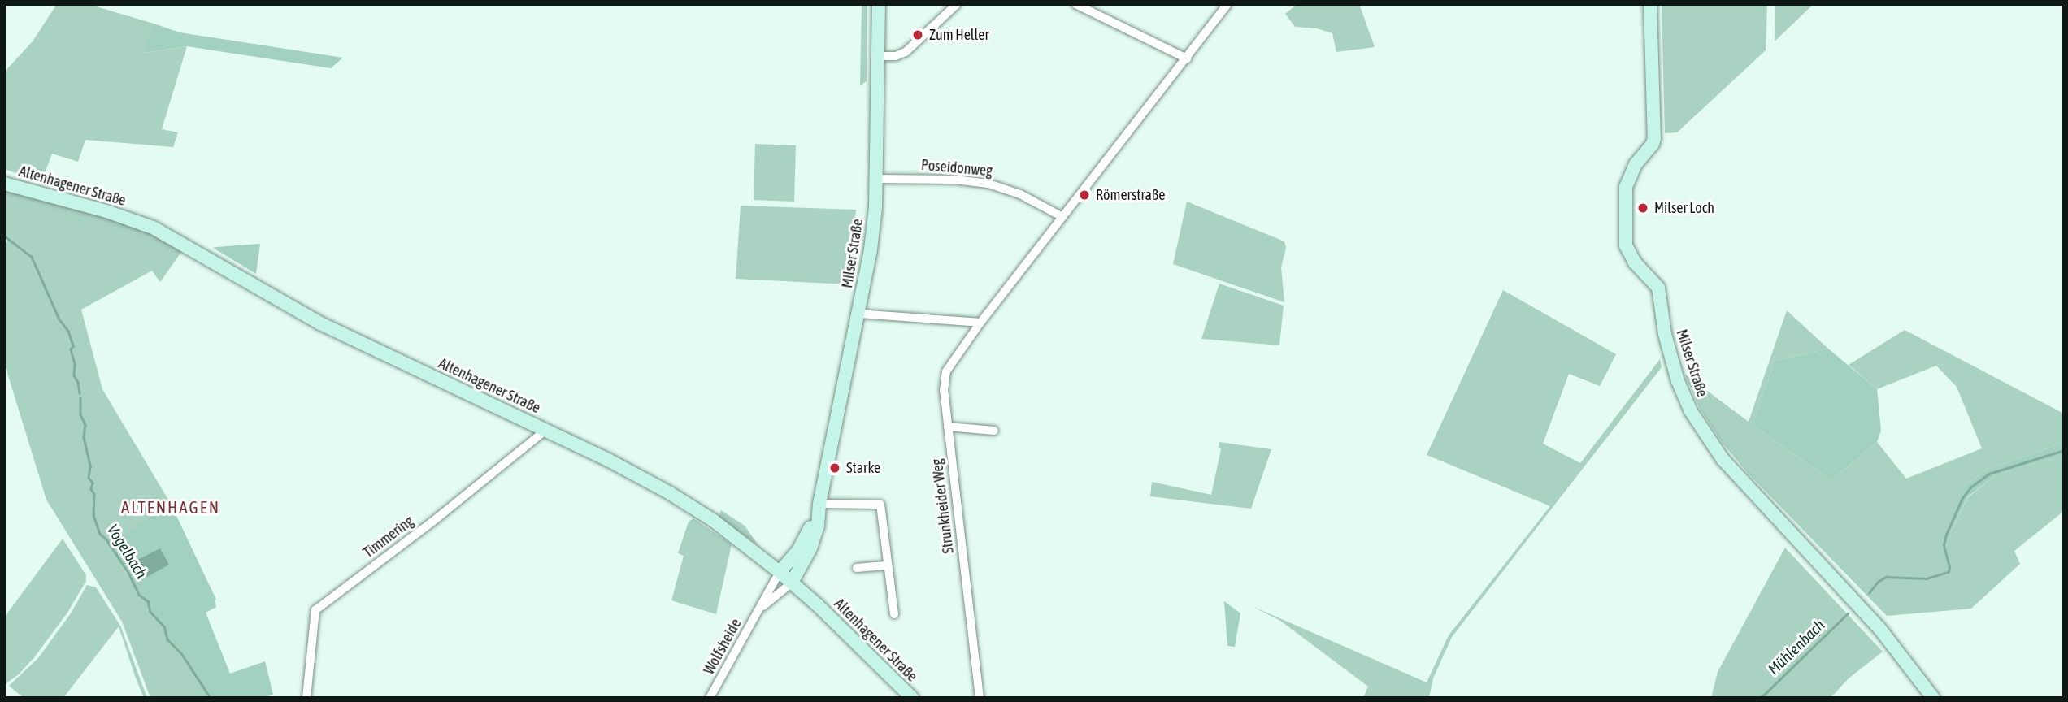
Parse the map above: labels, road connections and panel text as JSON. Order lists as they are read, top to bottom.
{
  "streets": {
    "main road": ["Altenhagener Straße", "Milser Straße"],
    "street": [
      "Poseidonweg",
      "Strunkheider Weg",
      "Timmering",
      "Wolfsheide"
    ]
  },
  "crossings": [
    ["Poseidonweg", "Milser Straße"],
    ["Altenhagener Straße", "Milser Straße"],
    ["Altenhagener Straße", "Timmering"],
    ["Altenhagener Straße", "Wolfsheide"],
    ["Milser Straße", "Wolfsheide"]
  ],
  "districts": ["ALTENHAGEN"],
  "water": ["Vogelbach", "Mühlenbach"],
  "places": [
    "Zum Heller",
    "Römerstraße",
    "Milser Loch",
    "Starke"
  ]
}
